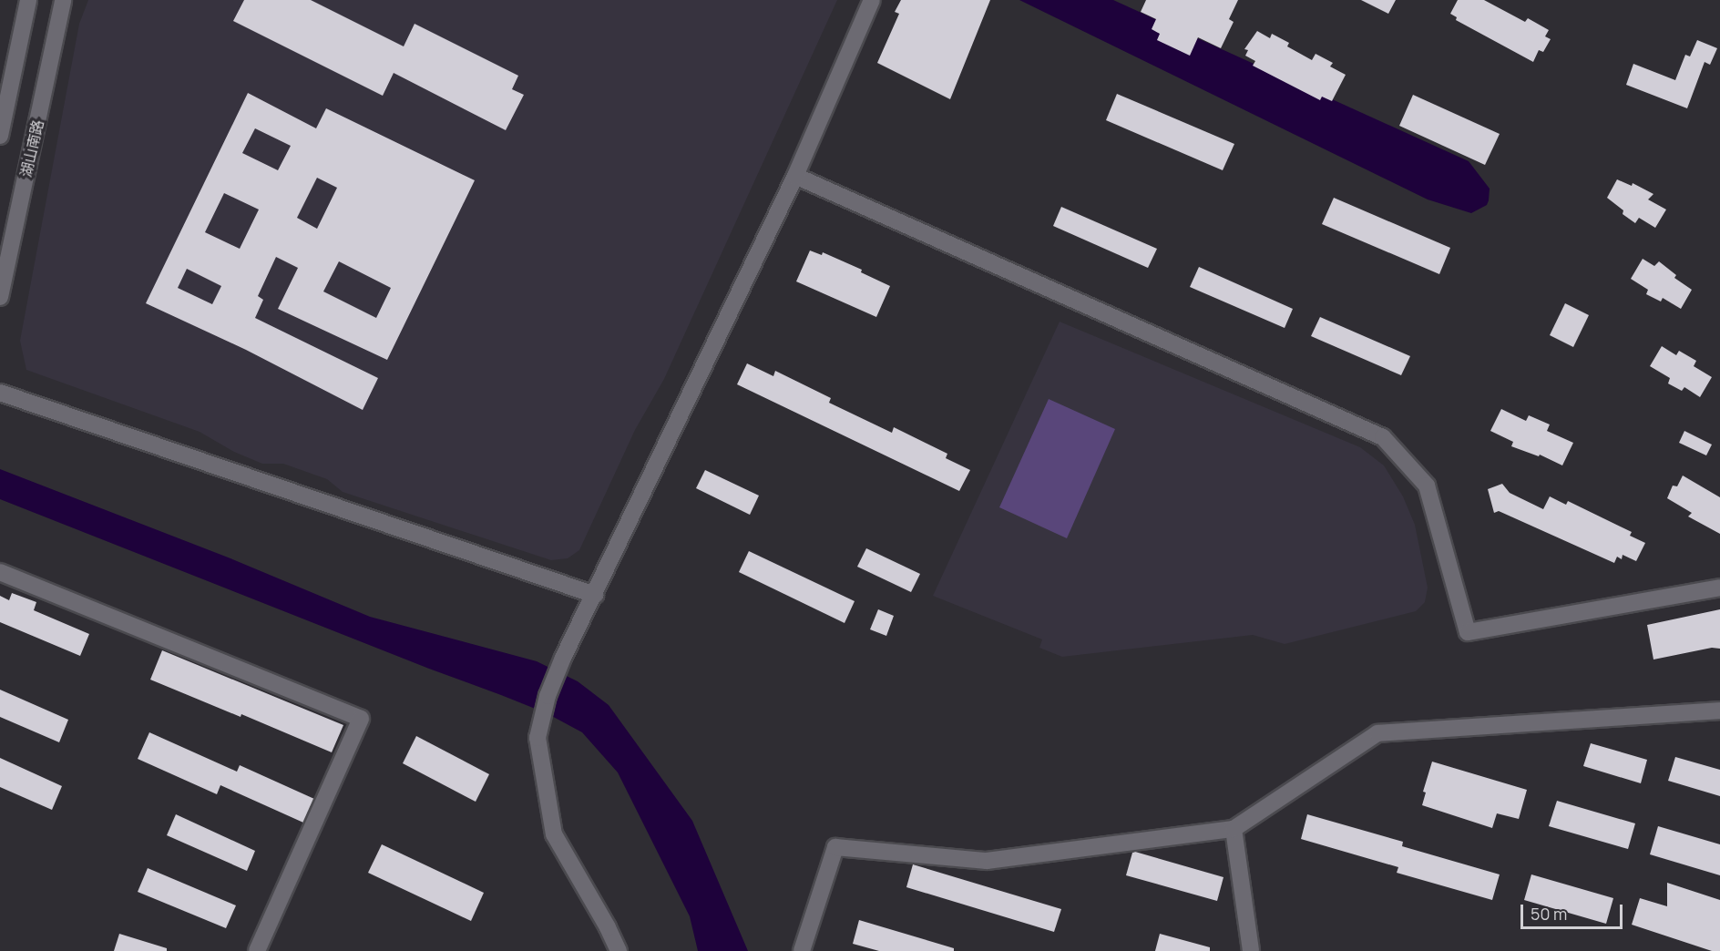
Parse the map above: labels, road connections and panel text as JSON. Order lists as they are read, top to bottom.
{
  "streets": {
    "street": ["湖山南路"]
  },
  "scale_bar": "50 m"
}
